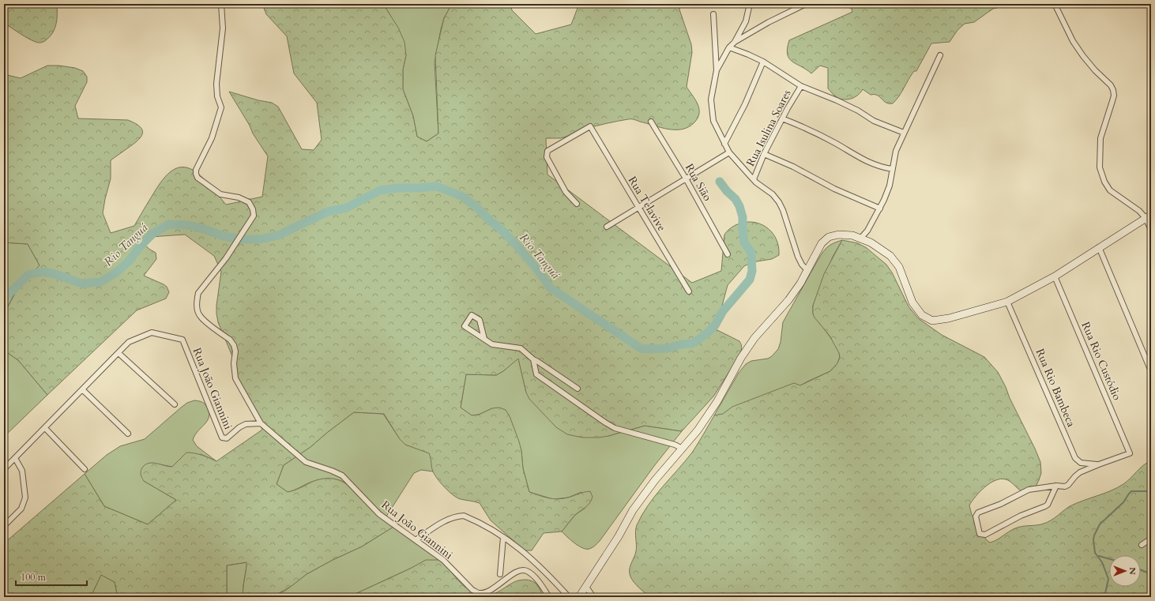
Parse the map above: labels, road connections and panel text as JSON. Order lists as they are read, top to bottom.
{
  "streets": {
    "street": [
      "Rua Isulina Soares",
      "Rua Sião",
      "Rua Telavive",
      "Rua Rio Custódio",
      "Rua Rio Bambeca",
      "Rua João Giannini"
    ]
  },
  "crossings": [
    ["Rua Rio Custódio", "Rua Rio Bambeca"]
  ],
  "water": ["Rio Tanguá"],
  "scale_bar": "100 m",
  "north": "right"
}
